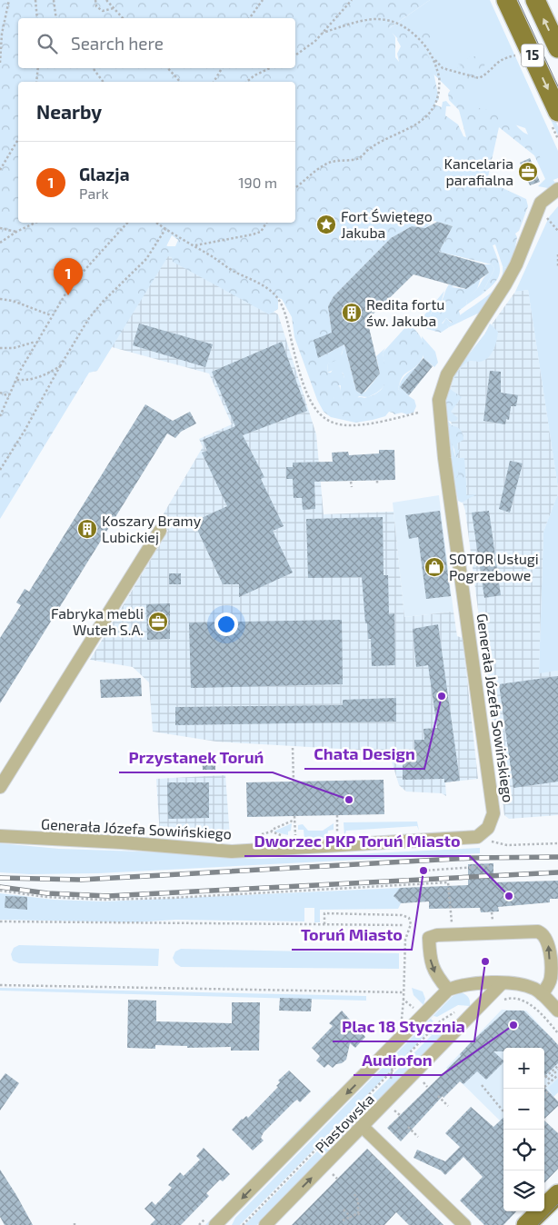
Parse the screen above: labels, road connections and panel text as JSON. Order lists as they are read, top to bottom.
{
  "streets": {
    "main road": ["15"],
    "street": ["Generała Józefa Sowińskiego", "Piastowska"]
  },
  "places": {
    "office": ["Kancelaria parafialna", "Fabryka mebli Wuteh S.A."],
    "place": ["Fort Świętego Jakuba"],
    "building": ["Redita fortu św. Jakuba", "Koszary Bramy Lubickiej"],
    "shop": ["SOTOR Usługi Pogrzebowe"],
    "other": [
      "Chata Design",
      "Przystanek Toruń",
      "Toruń Miasto",
      "Dworzec PKP Toruń Miasto",
      "Plac 18 Stycznia",
      "Audiofon"
    ]
  },
  "page": {
    "search": "Search here",
    "heading": "Nearby",
    "list": [
      {
        "mark": "1",
        "name": "Glazja",
        "note": "Park",
        "value": "190 m"
      }
    ],
    "pins": "1",
    "map_buttons": ["+", "−"]
  }
}
